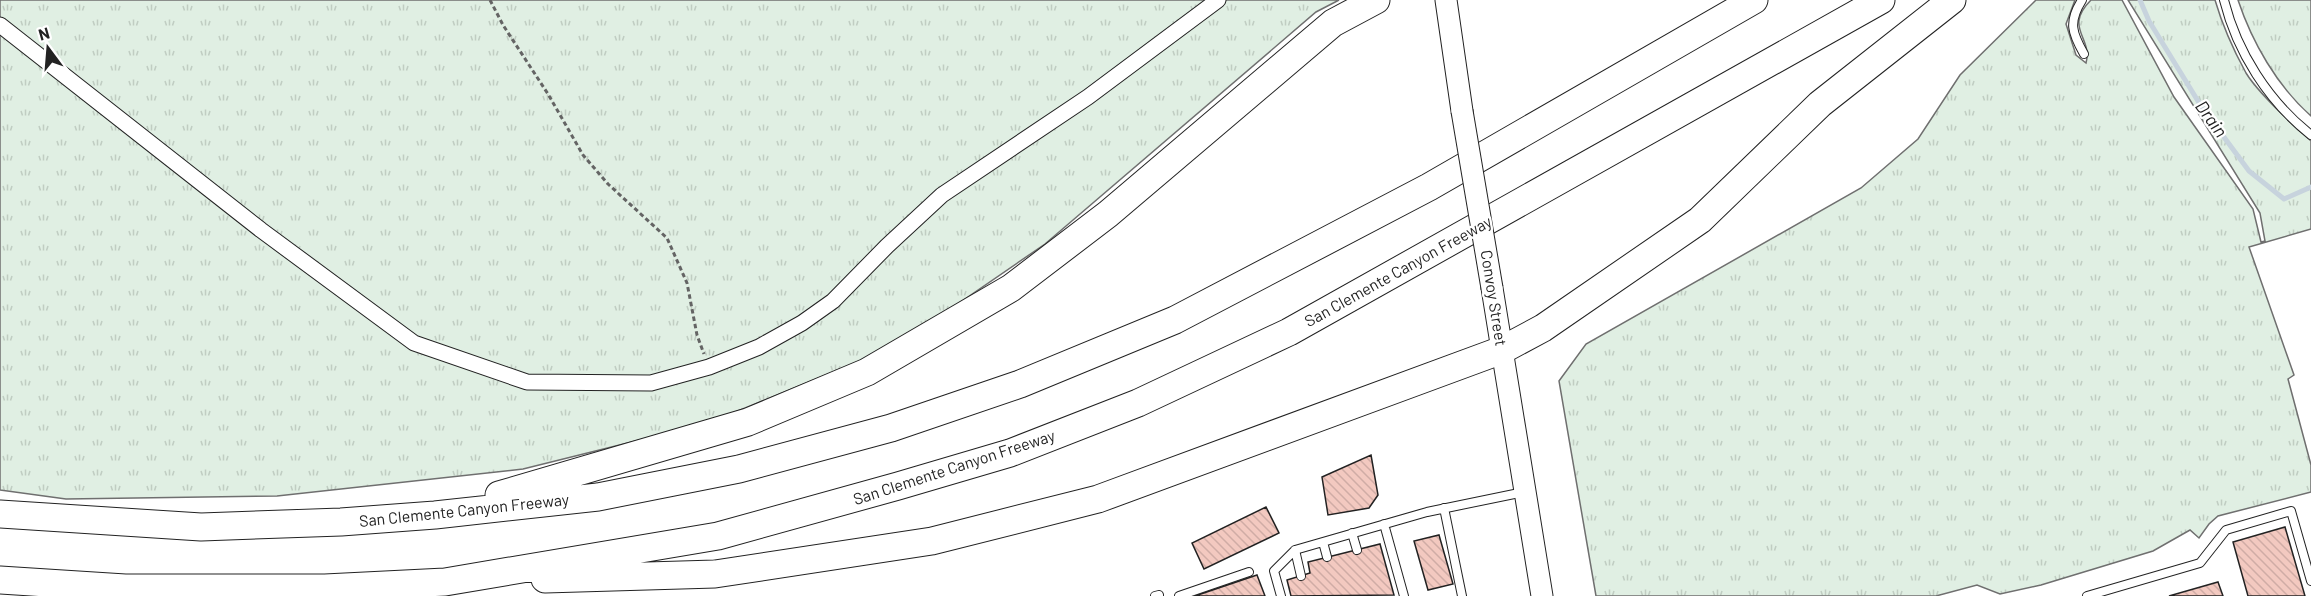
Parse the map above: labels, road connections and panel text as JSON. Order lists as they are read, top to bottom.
{
  "streets": {
    "highway": ["San Clemente Canyon Freeway"],
    "main road": ["Convoy Street"]
  },
  "water": ["Drain"],
  "north": "top"
}
